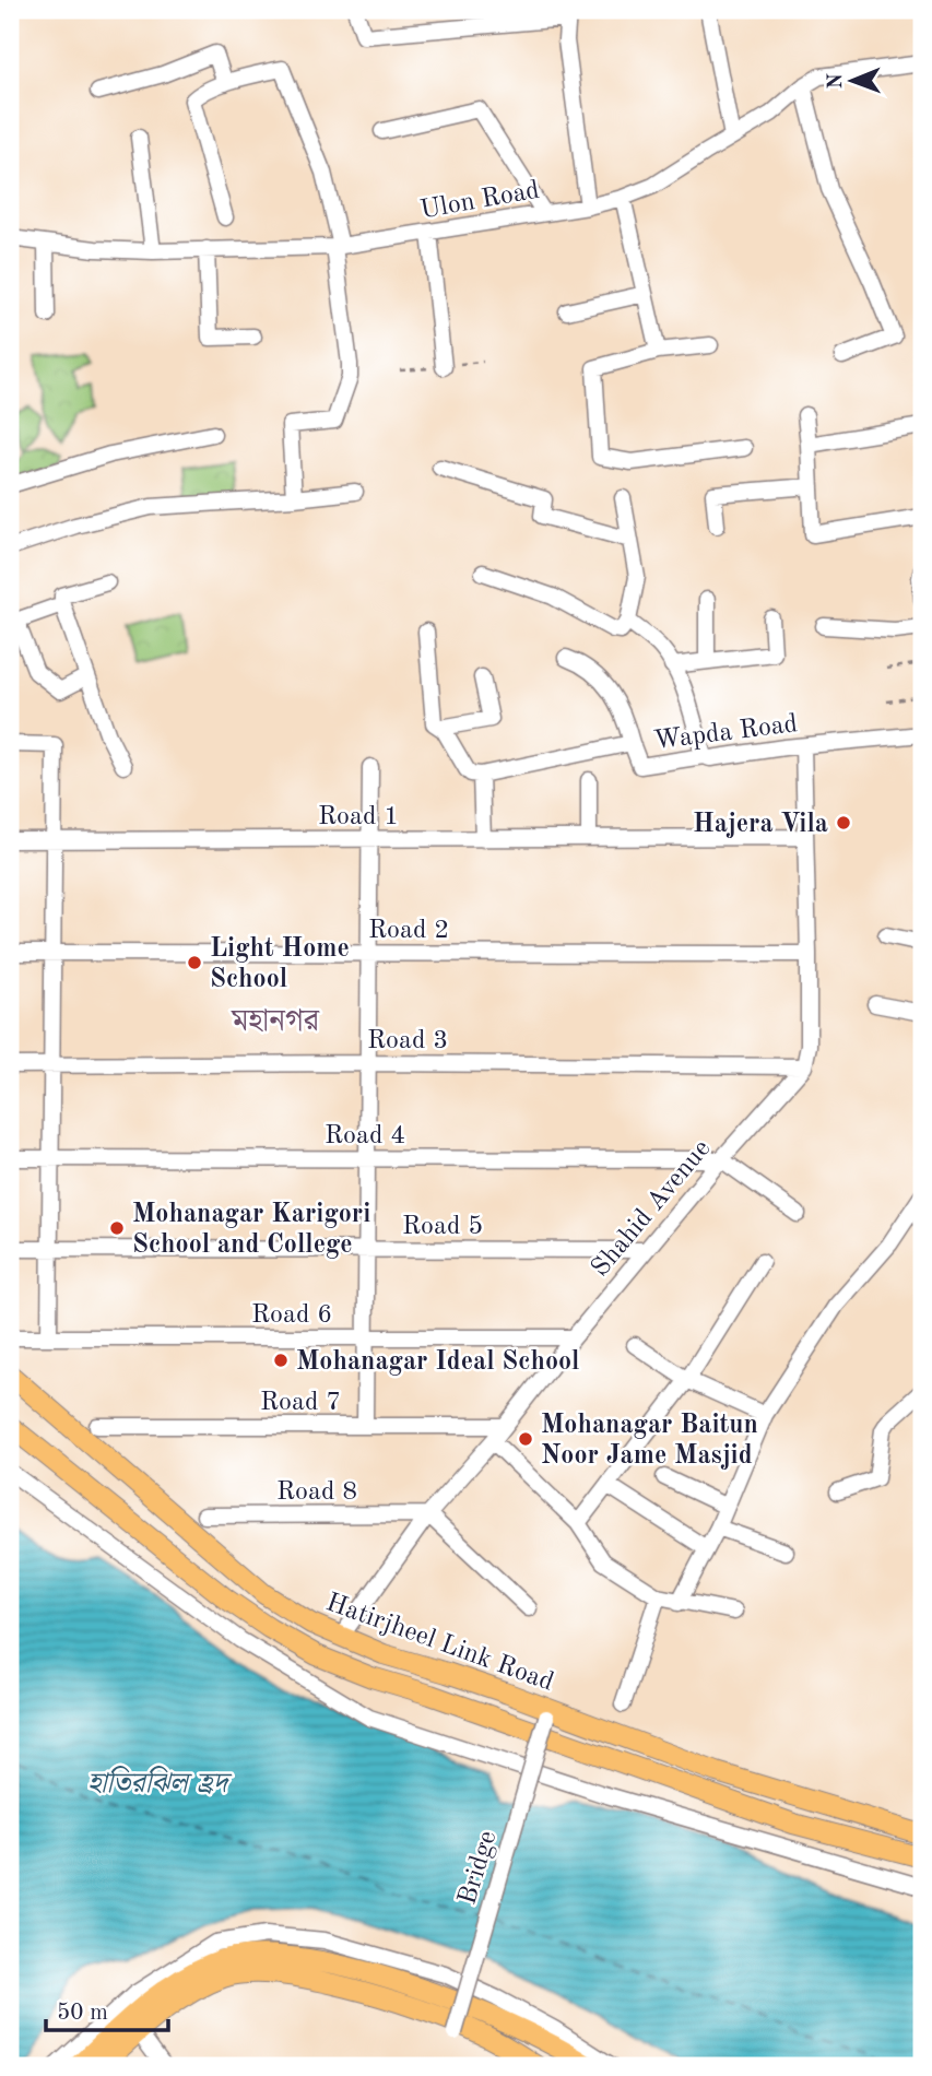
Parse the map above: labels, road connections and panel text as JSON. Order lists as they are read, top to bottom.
{
  "streets": {
    "main road": ["Hatirjheel Link Road"],
    "street": [
      "Ulon Road",
      "Wapda Road",
      "Road 1",
      "Road 2",
      "Road 3",
      "Road 4",
      "Shahid Avenue",
      "Road 5",
      "Road 6",
      "Road 7",
      "Road 8",
      "Bridge"
    ]
  },
  "crossings": [
    ["Road 3", "Shahid Avenue"],
    ["Road 4", "Shahid Avenue"],
    ["Shahid Avenue", "Road 5"],
    ["Shahid Avenue", "Road 6"],
    ["Shahid Avenue", "Road 7"],
    ["Shahid Avenue", "Road 8"],
    ["Shahid Avenue", "Hatirjheel Link Road"]
  ],
  "districts": ["মহানগর"],
  "water": ["হাতিরঝিল হ্রদ"],
  "places": [
    "Hajera Vila",
    "Light Home School",
    "Mohanagar Karigori School and College",
    "Mohanagar Ideal School",
    "Mohanagar Baitun Noor Jame Masjid"
  ],
  "scale_bar": "50 m",
  "north": "left"
}
